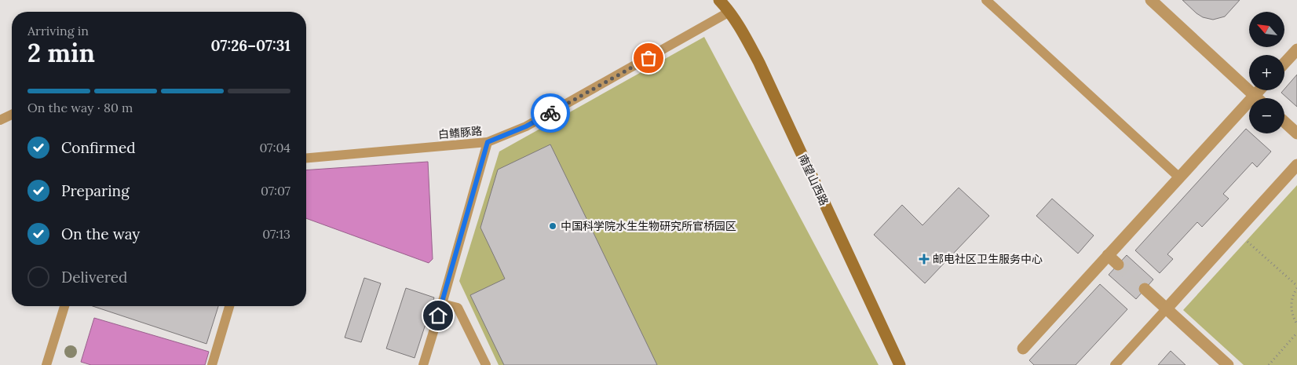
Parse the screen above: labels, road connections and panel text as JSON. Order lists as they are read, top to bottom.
{
  "streets": {
    "street": ["南望山西路"],
    "lane": ["白鳍豚路"]
  },
  "crossings": [
    ["白鳍豚路", "南望山西路"]
  ],
  "places": {
    "other": ["中国科学院水生生物研究所官桥园区"],
    "health": ["邮电社区卫生服务中心"]
  },
  "north": "top left",
  "page": {
    "map_buttons": ["+", "−"],
    "heading": ["2 min", "Arriving in", "07:26–07:31"],
    "bar": "On the way · 80 m",
    "list": [
      ["Confirmed", "07:04"],
      ["Preparing", "07:07"],
      ["On the way", "07:13"],
      "Delivered"
    ]
  }
}
